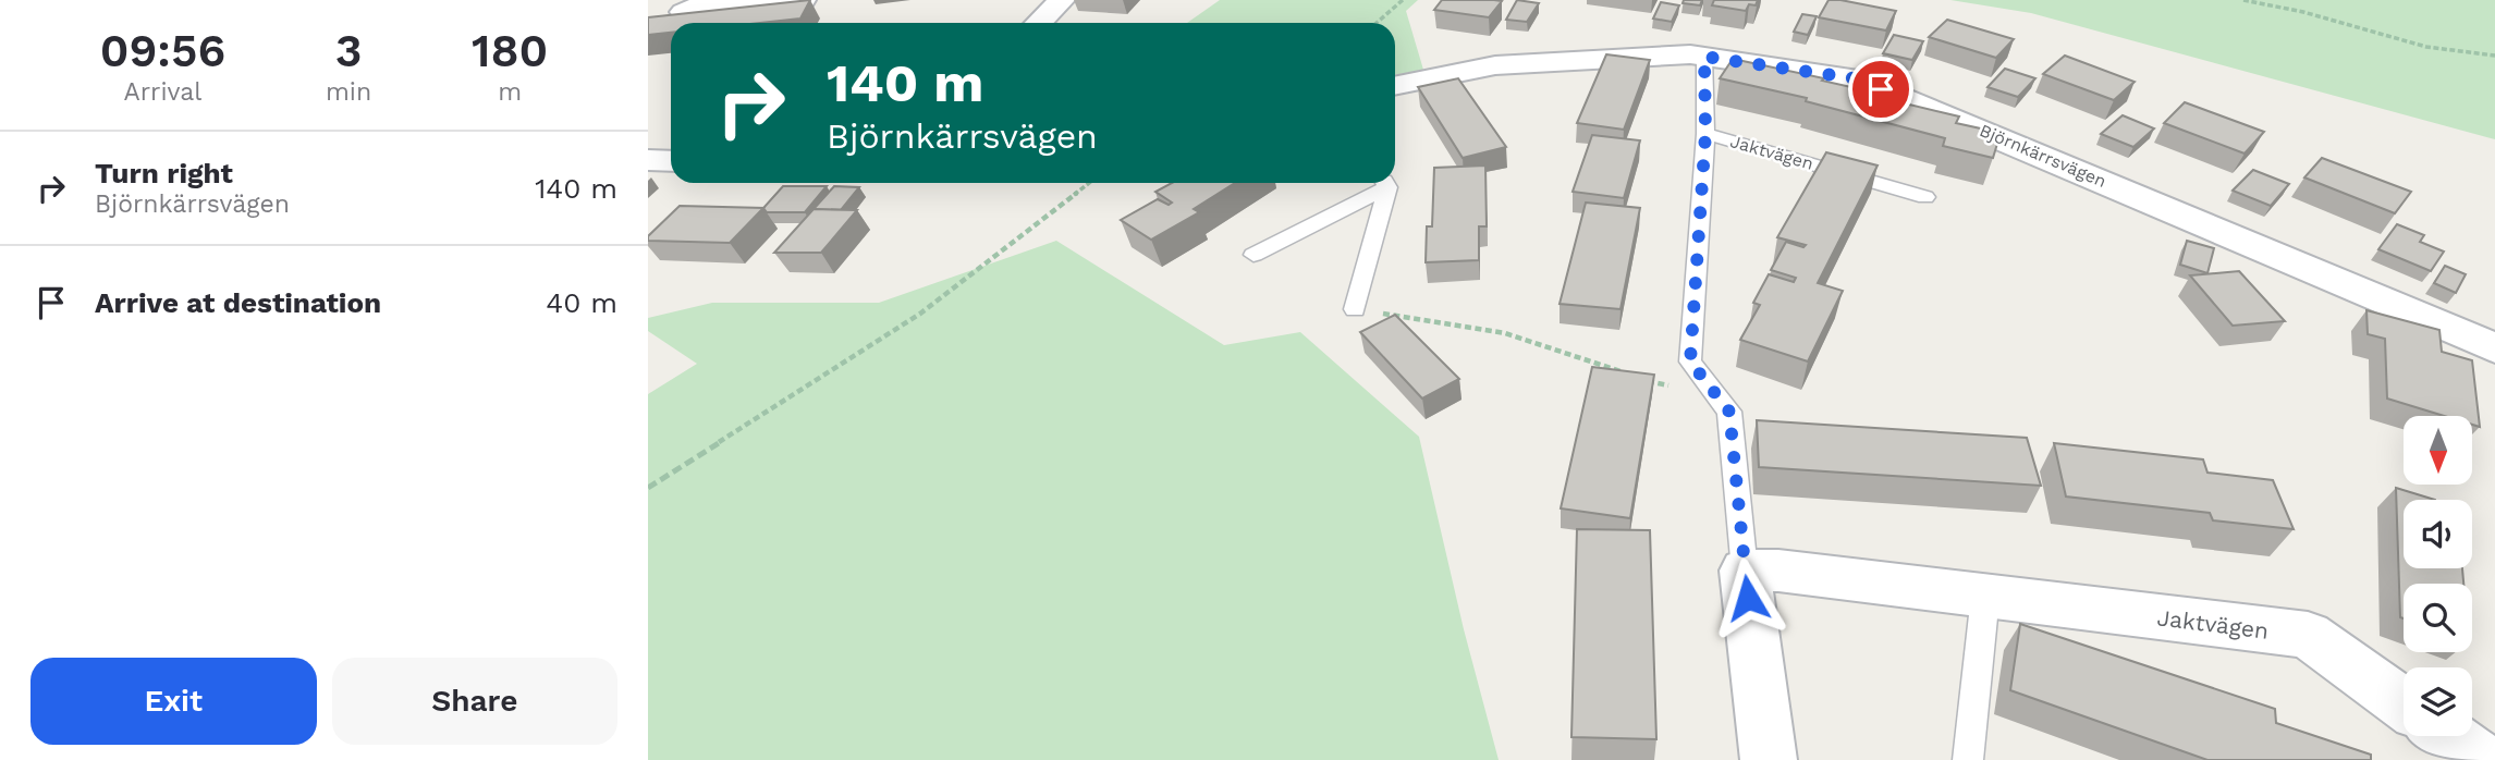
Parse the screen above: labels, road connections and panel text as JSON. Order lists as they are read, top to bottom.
{
  "streets": {
    "street": ["Jaktvägen", "Björnkärrsvägen"]
  },
  "crossings": [
    ["Jaktvägen", "Björnkärrsvägen"]
  ],
  "north": "bottom",
  "page": {
    "eta": [
      "09:56",
      "Arrival",
      "3",
      "min",
      "180",
      "m"
    ],
    "turn": ["140 m", "Björnkärrsvägen"],
    "list": [
      {
        "name": "Turn right",
        "note": "Björnkärrsvägen",
        "value": "140 m"
      },
      {
        "name": "Arrive at destination",
        "value": "40 m"
      }
    ],
    "buttons": ["Exit", "Share"]
  }
}
